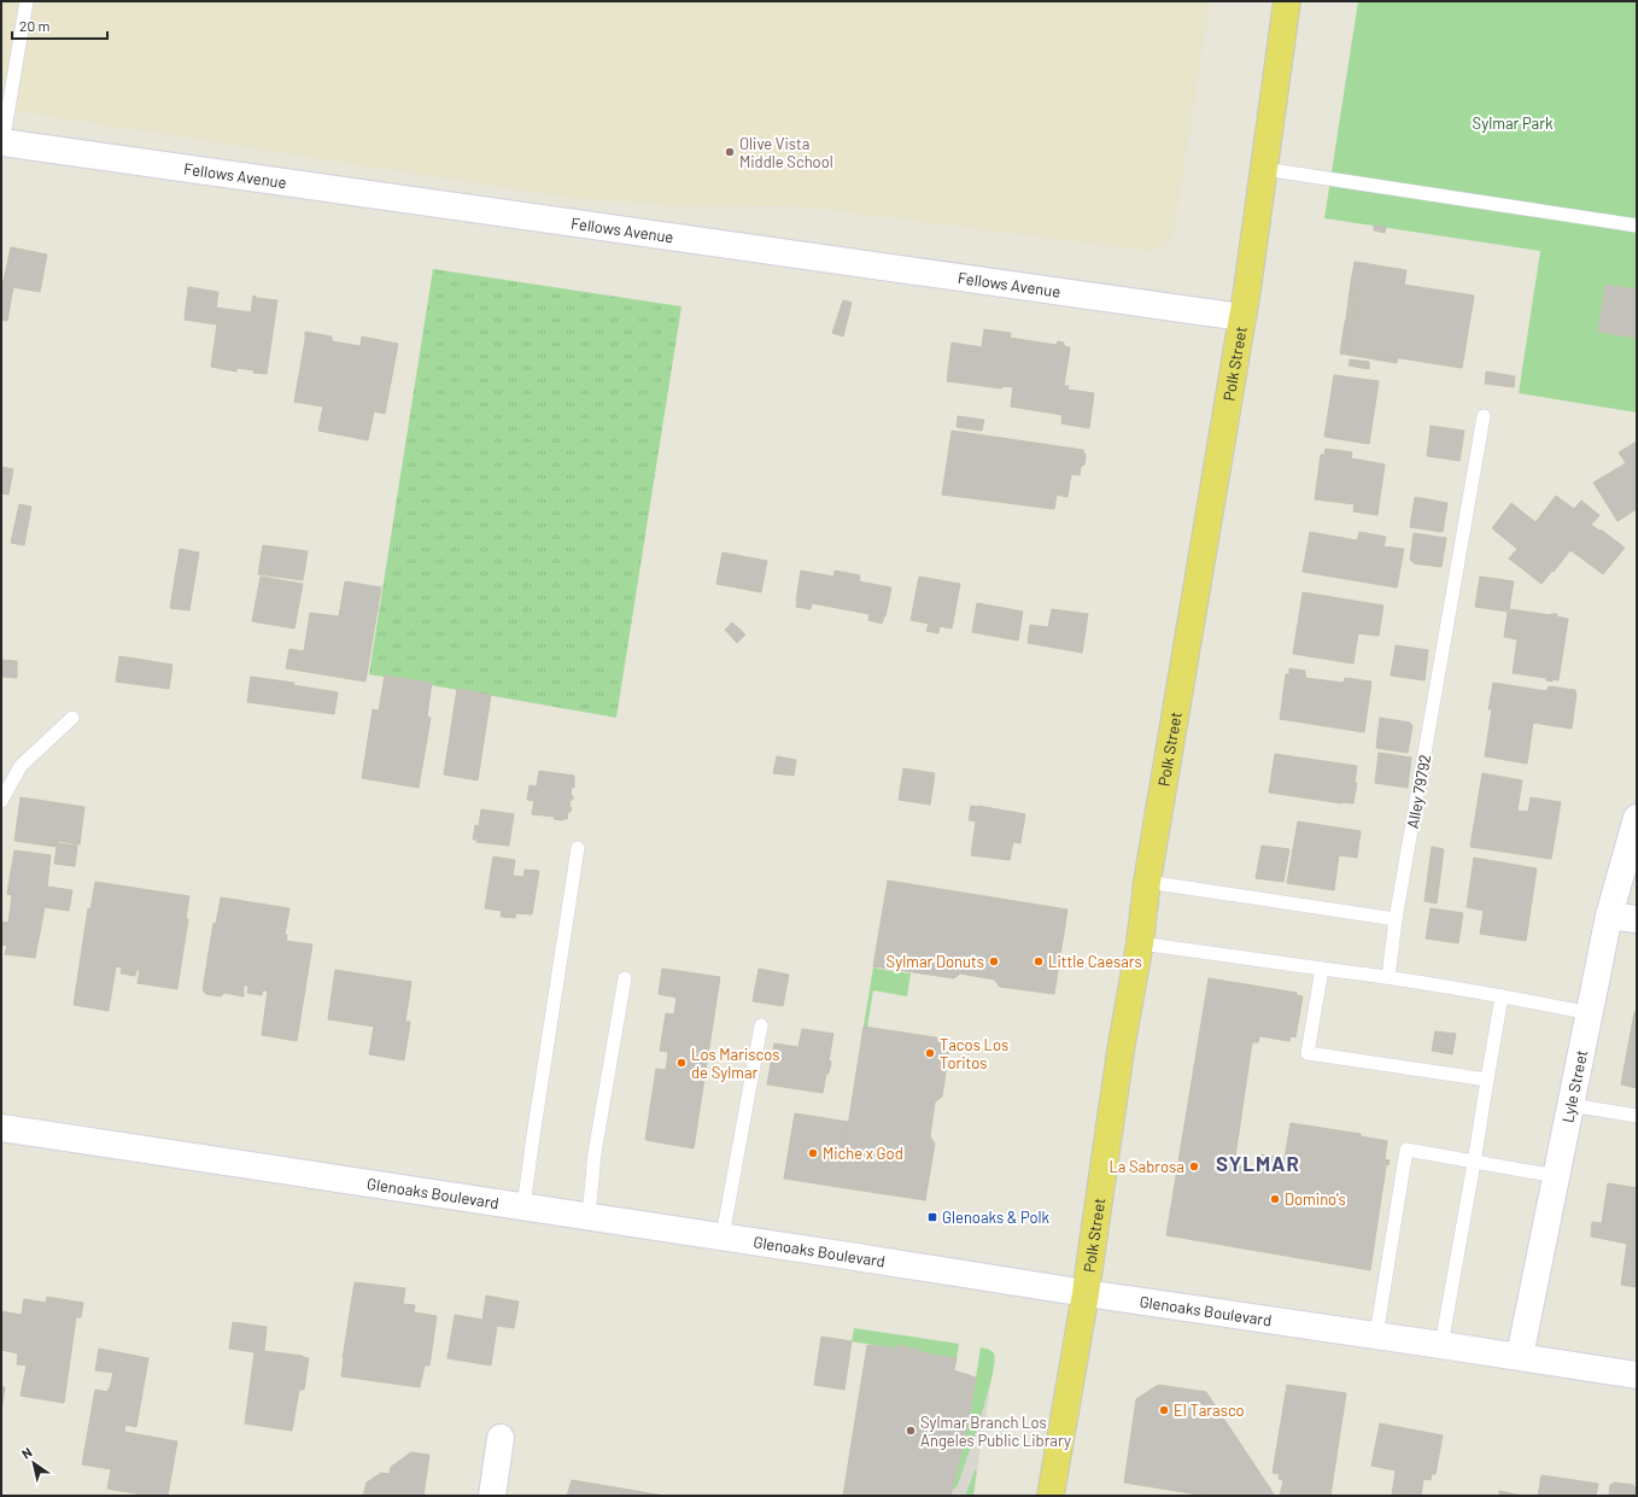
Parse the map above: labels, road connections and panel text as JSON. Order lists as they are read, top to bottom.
{
  "streets": {
    "main road": ["Polk Street"],
    "street": ["Fellows Avenue", "Lyle Street", "Glenoaks Boulevard"],
    "lane": ["Alley 79792"]
  },
  "crossings": [
    ["Fellows Avenue", "Polk Street"],
    ["Polk Street", "Glenoaks Boulevard"],
    ["Lyle Street", "Glenoaks Boulevard"]
  ],
  "districts": ["SYLMAR"],
  "parks": ["Sylmar Park"],
  "places": {
    "other": [
      "Olive Vista Middle School",
      "Sylmar Donuts",
      "Little Caesars",
      "Tacos Los Toritos",
      "Los Mariscos de Sylmar",
      "Miche x God",
      "La Sabrosa",
      "Domino's",
      "El Tarasco",
      "Sylmar Branch Los Angeles Public Library"
    ],
    "transit": ["Glenoaks & Polk"]
  },
  "scale_bar": "20 m",
  "north": "top left"
}
